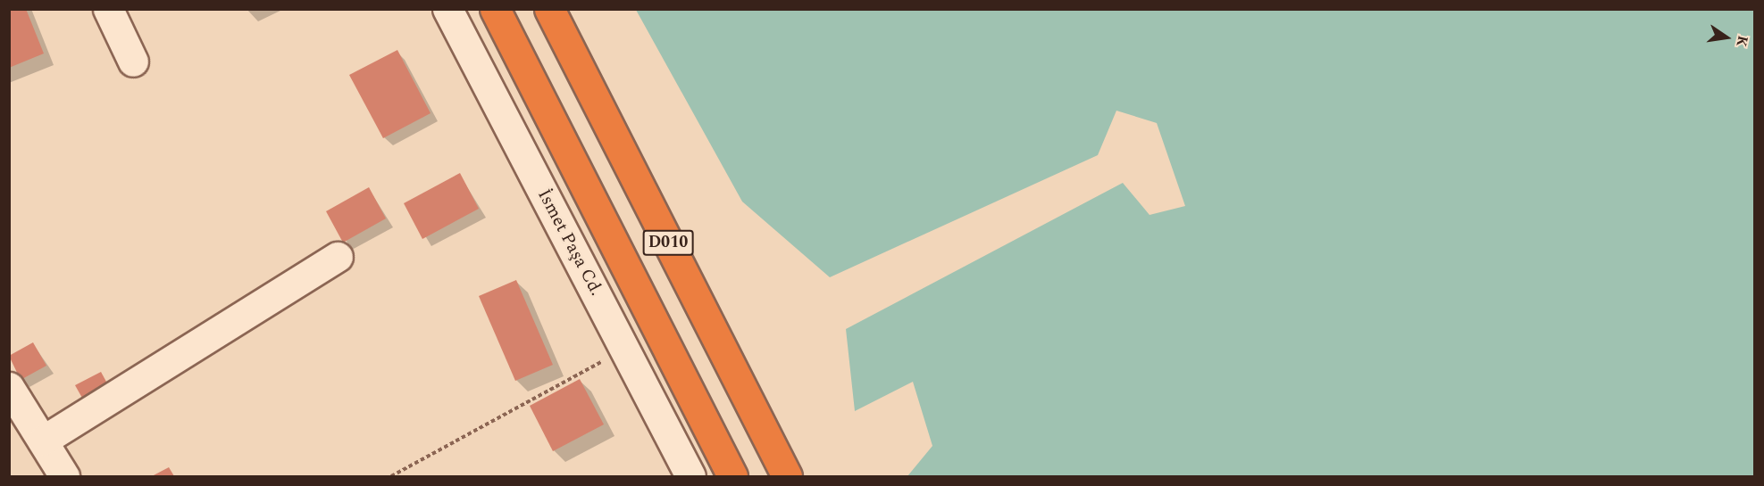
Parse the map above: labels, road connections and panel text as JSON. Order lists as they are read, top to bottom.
{
  "streets": {
    "highway": ["D010"],
    "street": ["İsmet Paşa Cd."]
  },
  "north": "right"
}
